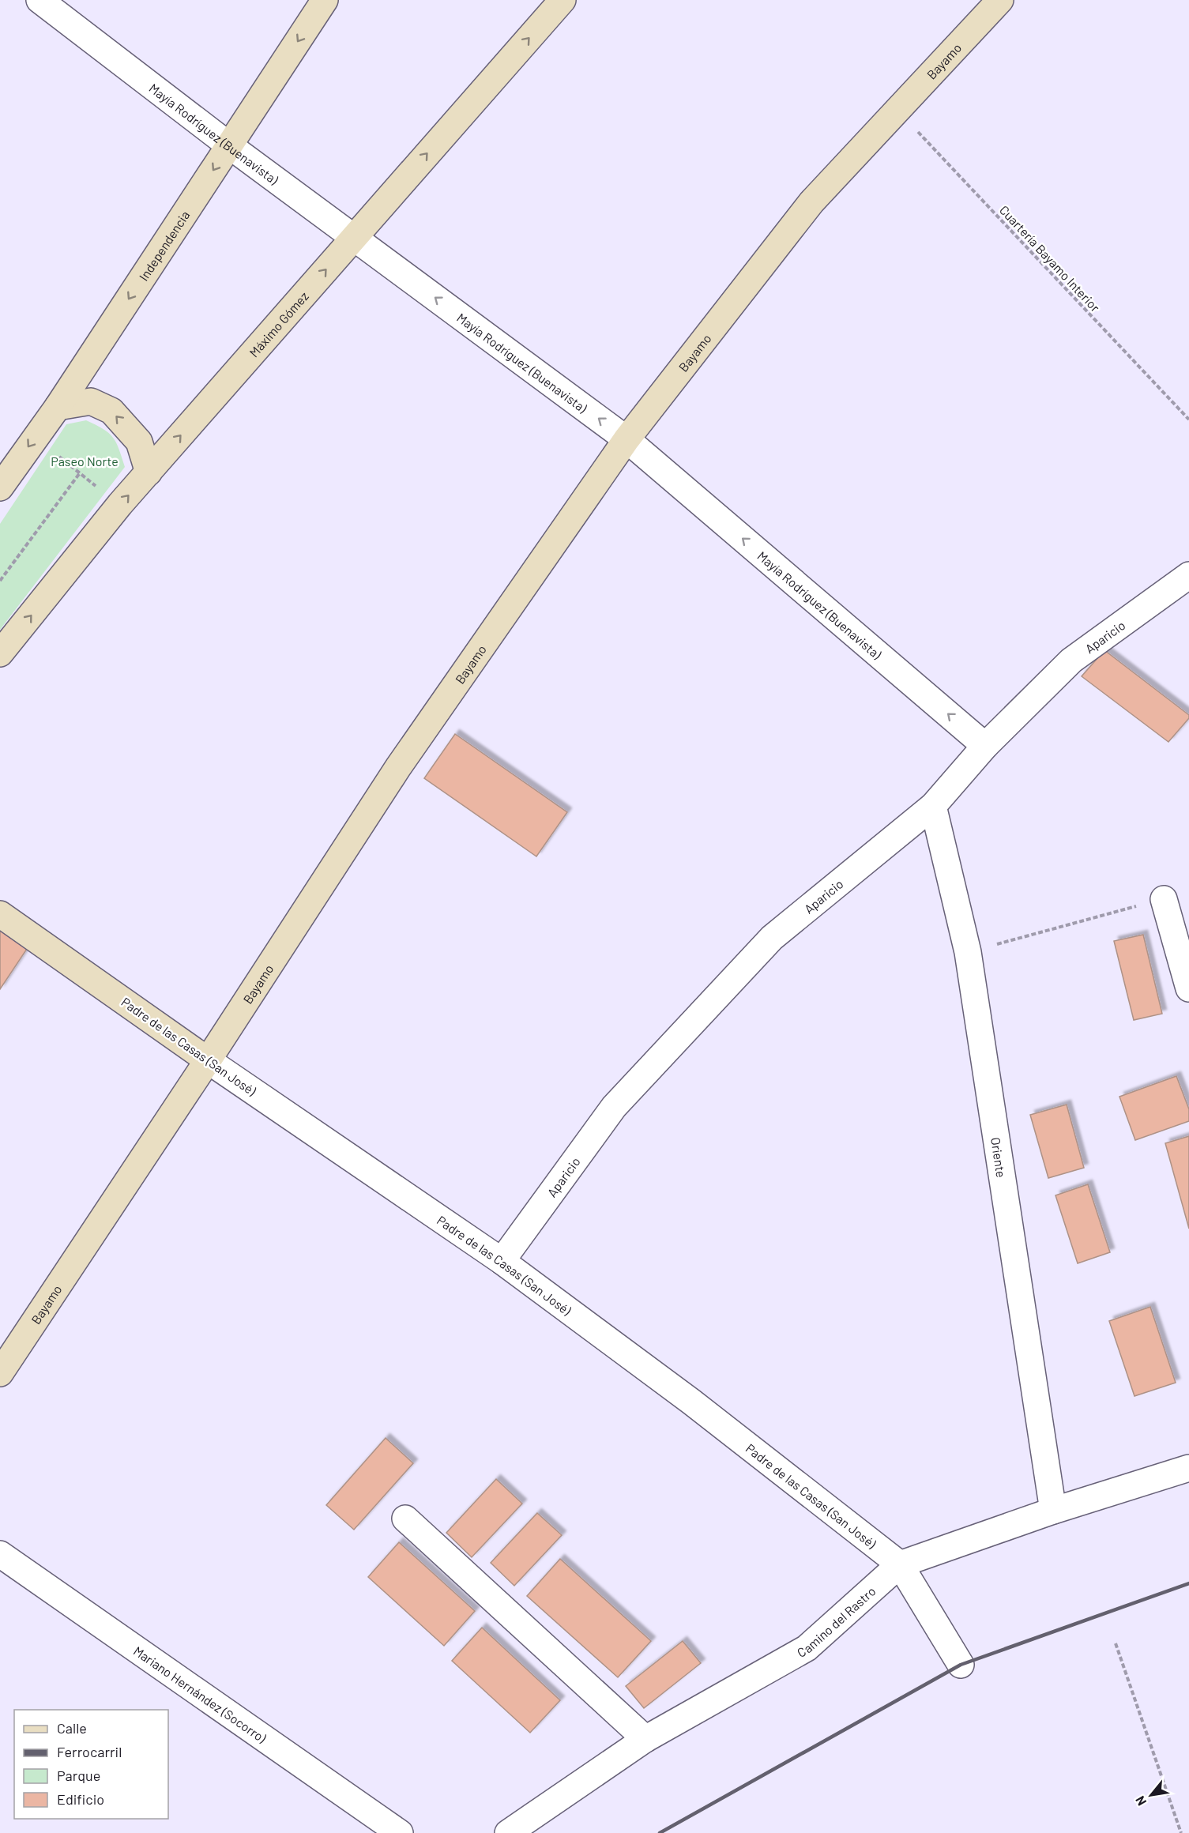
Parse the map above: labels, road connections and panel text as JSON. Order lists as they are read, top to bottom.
{
  "streets": {
    "street": [
      "Bayamo",
      "Mayía Rodríguez (Buenavista)",
      "Independencia",
      "Máximo Gómez",
      "Aparicio",
      "Padre de las Casas (San José)",
      "Oriente",
      "Camino del Rastro",
      "Mariano Hernández (Socorro)"
    ],
    "path": ["Cuartería Bayamo Interior"]
  },
  "crossings": [
    ["Bayamo", "Mayía Rodríguez (Buenavista)"],
    ["Bayamo", "Cuartería Bayamo Interior"],
    ["Bayamo", "Padre de las Casas (San José)"],
    ["Mayía Rodríguez (Buenavista)", "Independencia"],
    ["Mayía Rodríguez (Buenavista)", "Máximo Gómez"],
    ["Mayía Rodríguez (Buenavista)", "Aparicio"],
    ["Aparicio", "Padre de las Casas (San José)"],
    ["Aparicio", "Oriente"],
    ["Padre de las Casas (San José)", "Camino del Rastro"],
    ["Oriente", "Camino del Rastro"]
  ],
  "one_way": ["Mayía Rodríguez (Buenavista)", "Independencia", "Máximo Gómez"],
  "parks": ["Paseo Norte"],
  "legend": [
    "Calle",
    "Ferrocarril",
    "Parque",
    "Edificio"
  ],
  "north": "bottom left"
}
